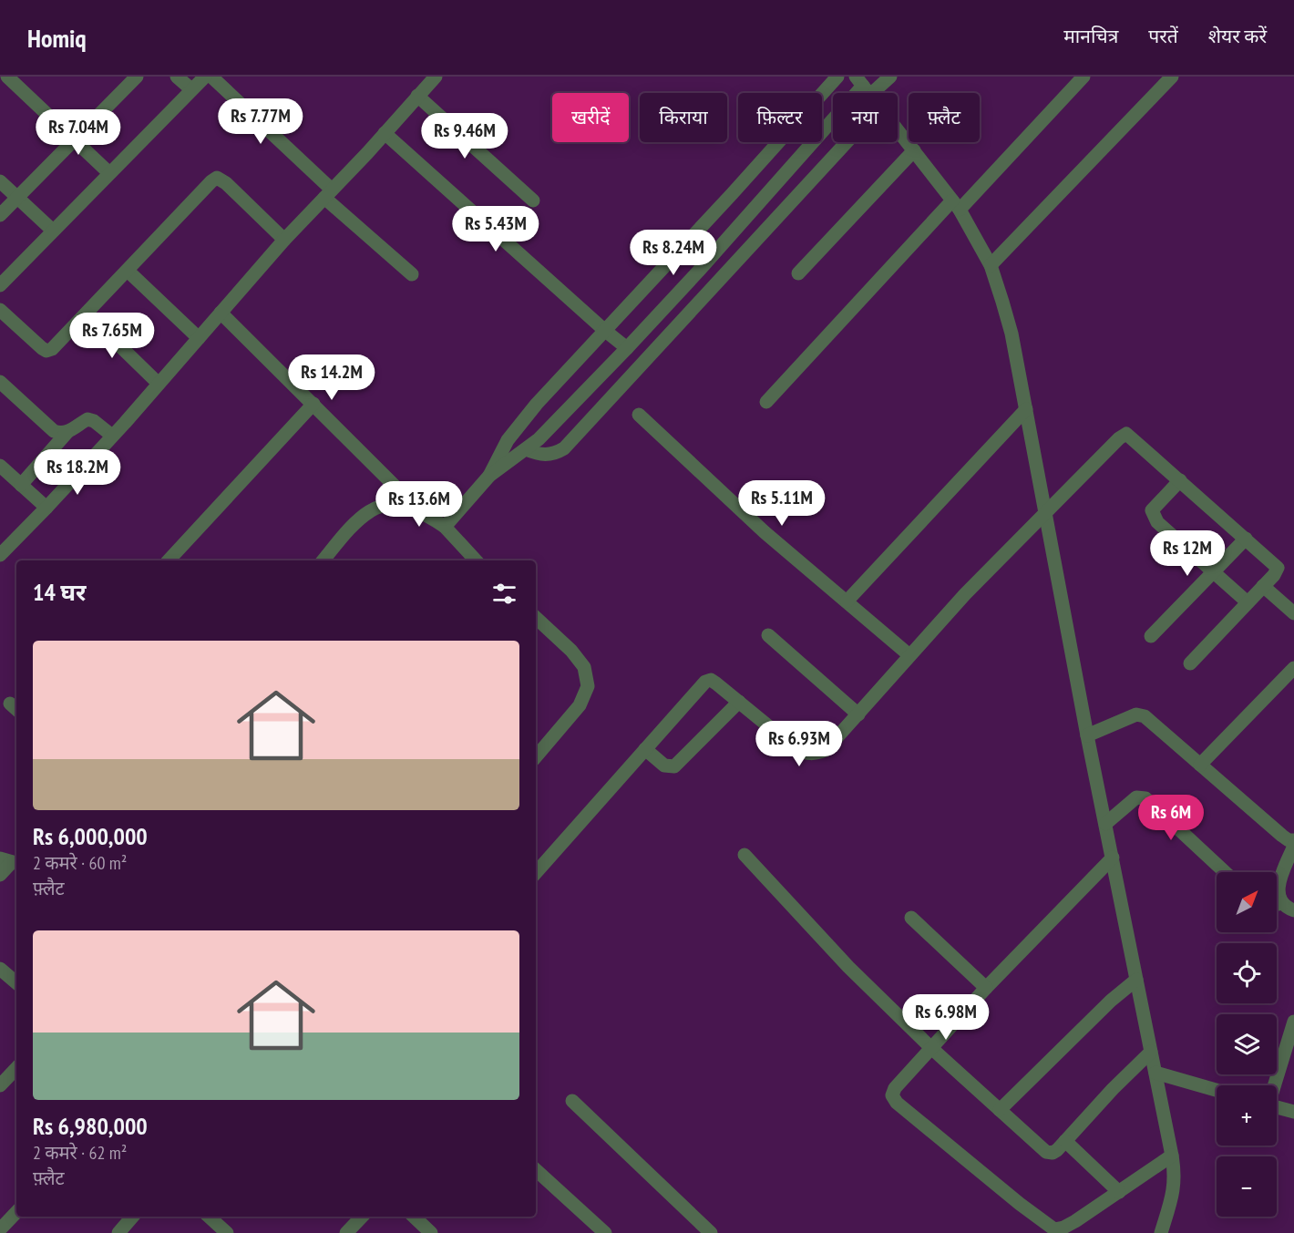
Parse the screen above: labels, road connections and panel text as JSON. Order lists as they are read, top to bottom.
{
  "north": "top right",
  "page": {
    "header": "Homiq",
    "nav": ["मानचित्र", "परतें", "शेयर करें"],
    "chip": [
      "खरीदें",
      "किराया",
      "फ़िल्टर",
      "नया",
      "फ़्लैट"
    ],
    "price": [
      "Rs 7.77M",
      "Rs 7.04M",
      "Rs 9.46M",
      "Rs 5.43M",
      "Rs 8.24M",
      "Rs 7.65M",
      "Rs 14.2M",
      "Rs 18.2M",
      "Rs 5.11M",
      "Rs 13.6M",
      "Rs 12M",
      "Rs 6.93M",
      "Rs 6M",
      "Rs 6.98M"
    ],
    "heading": "14 घर",
    "list": [
      {
        "name": "Rs 6,000,000",
        "note": "2 कमरे · 60 m² · फ़्लैट"
      },
      {
        "name": "Rs 6,980,000",
        "note": "2 कमरे · 62 m² · फ़्लैट"
      }
    ],
    "map_buttons": ["+", "−"]
  }
}
